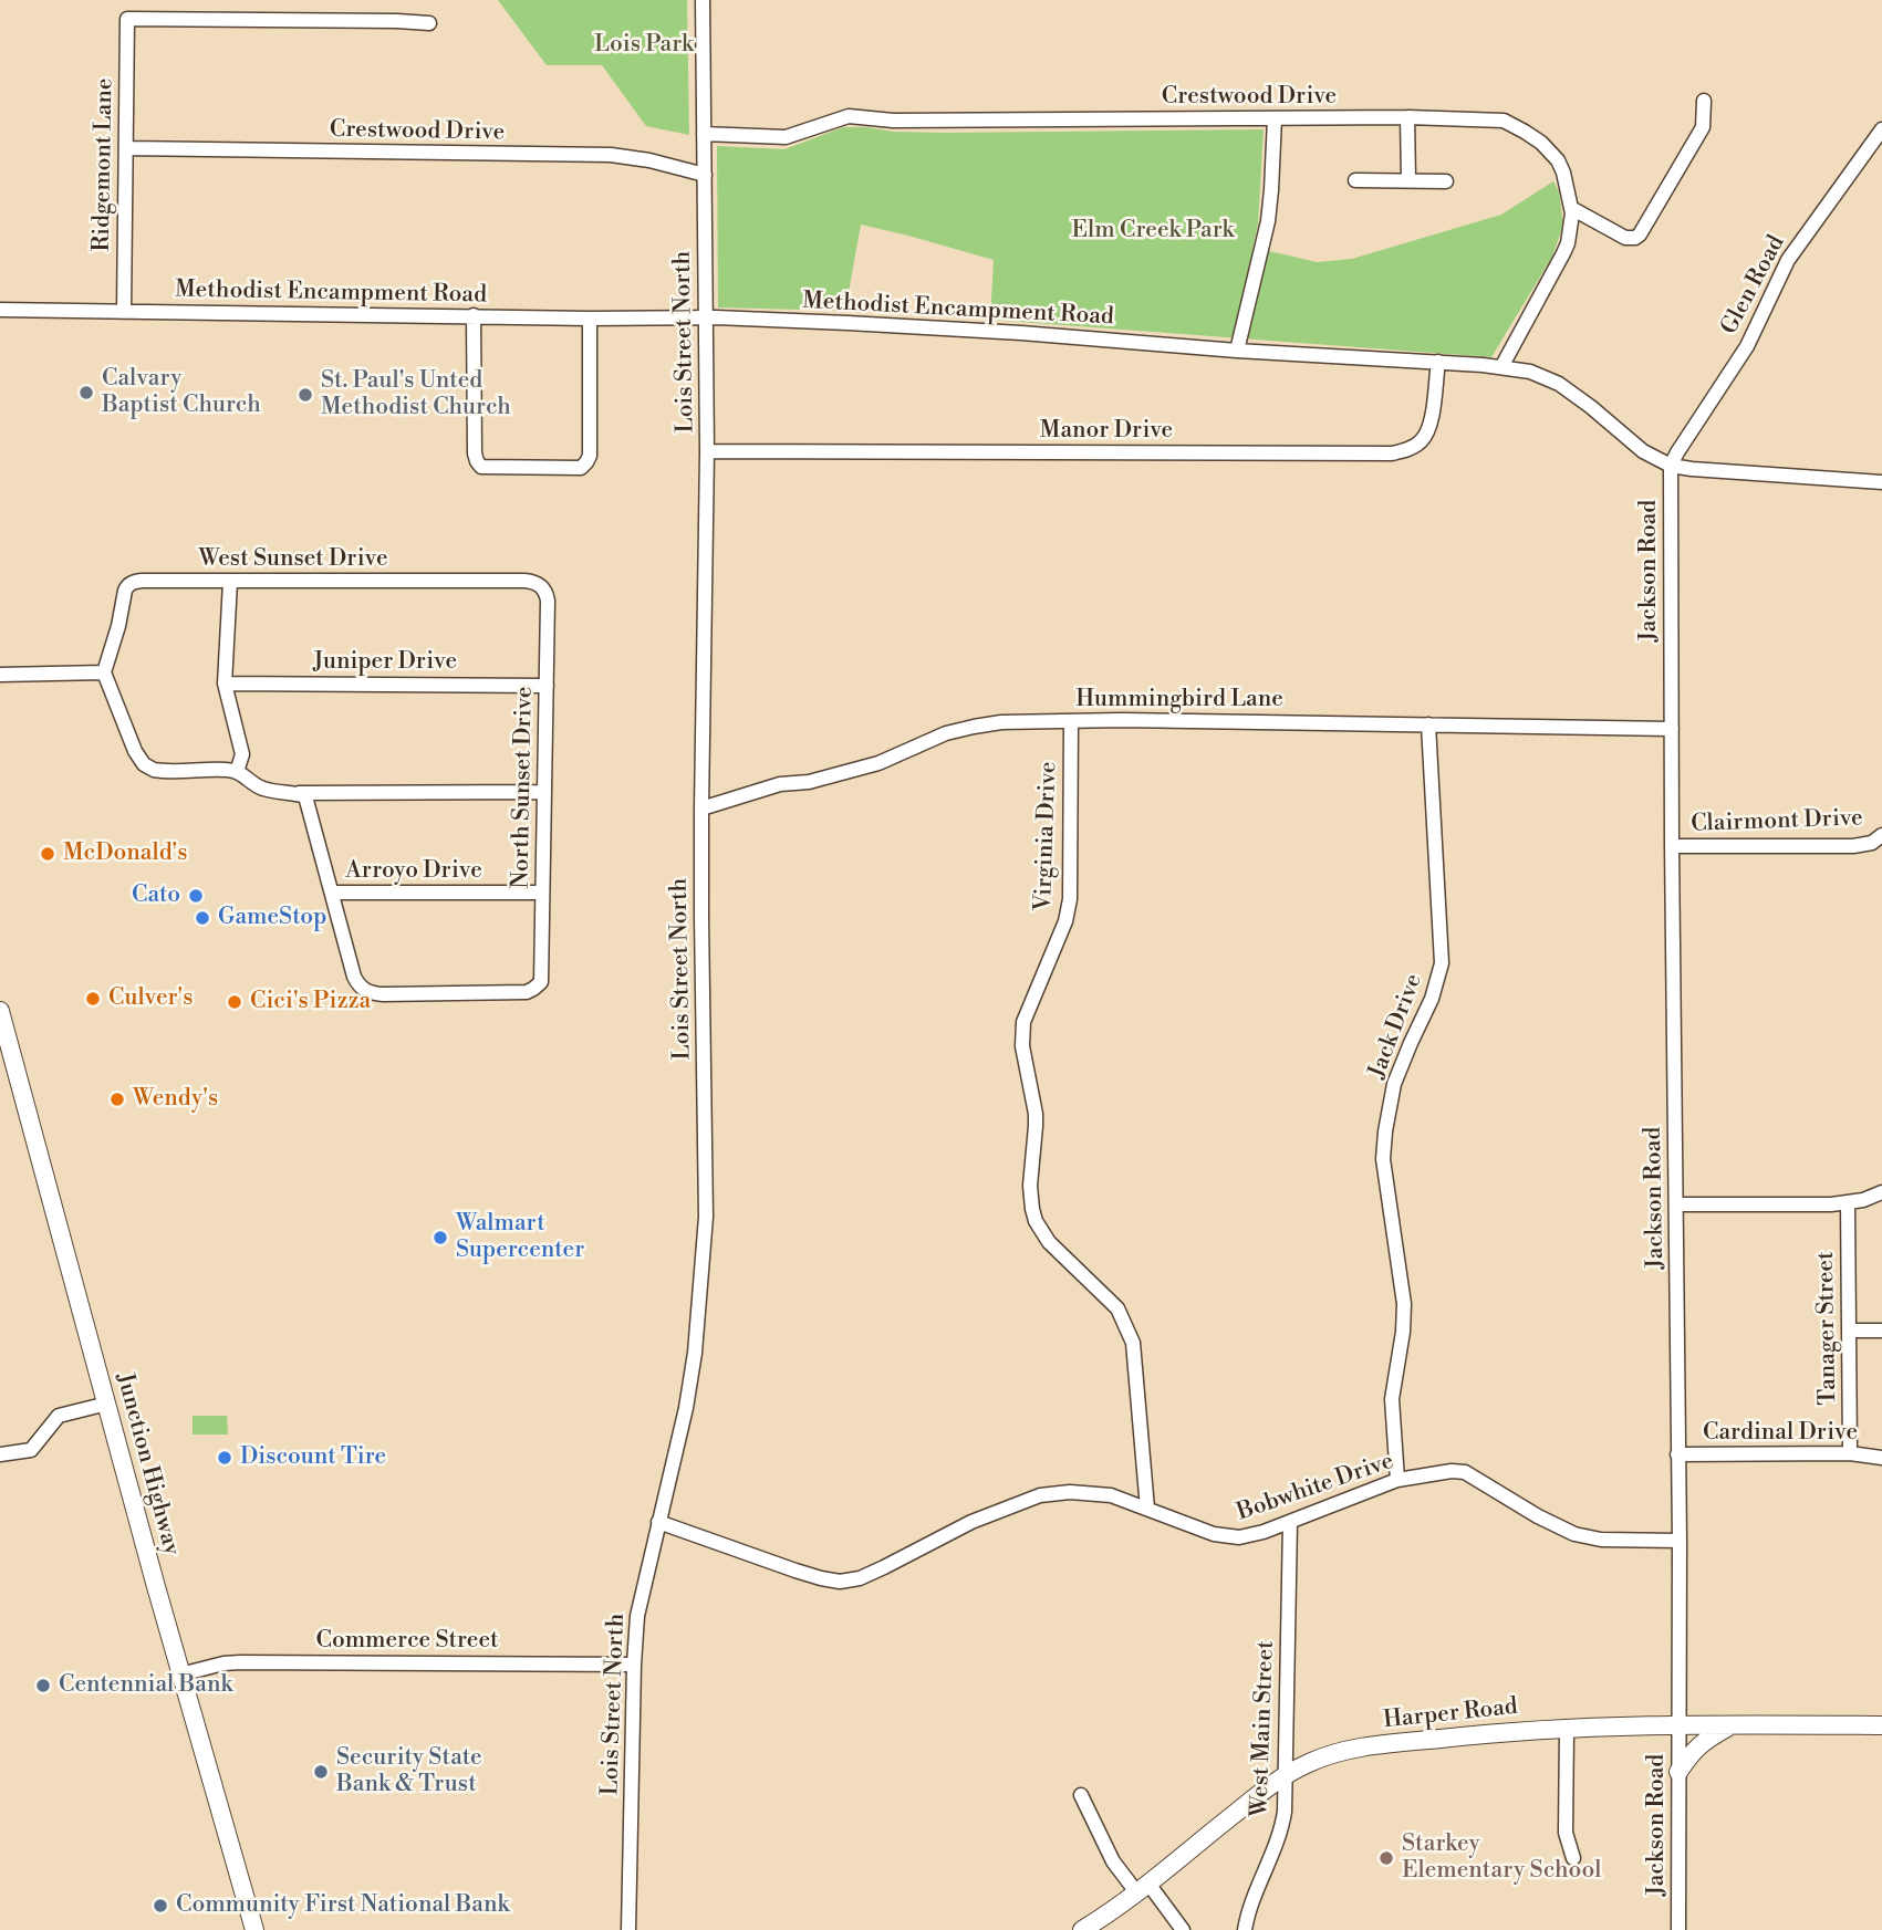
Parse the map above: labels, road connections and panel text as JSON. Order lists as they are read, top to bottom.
{
  "streets": {
    "main road": ["Junction Highway", "Harper Road"],
    "street": [
      "Crestwood Drive",
      "Ridgemont Lane",
      "Glen Road",
      "Methodist Encampment Road",
      "Lois Street North",
      "Manor Drive",
      "West Sunset Drive",
      "Jackson Road",
      "Juniper Drive",
      "Hummingbird Lane",
      "North Sunset Drive",
      "Clairmont Drive",
      "Virginia Drive",
      "Arroyo Drive",
      "Jack Drive",
      "Tanager Street",
      "Cardinal Drive",
      "Bobwhite Drive",
      "Commerce Street",
      "West Main Street"
    ]
  },
  "crossings": [
    ["Crestwood Drive", "Ridgemont Lane"],
    ["Crestwood Drive", "Methodist Encampment Road"],
    ["Crestwood Drive", "Lois Street North"],
    ["Ridgemont Lane", "Methodist Encampment Road"],
    ["Glen Road", "Methodist Encampment Road"],
    ["Glen Road", "Jackson Road"],
    ["Methodist Encampment Road", "Lois Street North"],
    ["Methodist Encampment Road", "Manor Drive"],
    ["Methodist Encampment Road", "Jackson Road"],
    ["Lois Street North", "Manor Drive"],
    ["Lois Street North", "Hummingbird Lane"],
    ["Lois Street North", "Bobwhite Drive"],
    ["Lois Street North", "Commerce Street"],
    ["West Sunset Drive", "North Sunset Drive"],
    ["Jackson Road", "Hummingbird Lane"],
    ["Jackson Road", "Clairmont Drive"],
    ["Jackson Road", "Cardinal Drive"],
    ["Jackson Road", "Bobwhite Drive"],
    ["Jackson Road", "Harper Road"],
    ["Juniper Drive", "North Sunset Drive"],
    ["Hummingbird Lane", "Virginia Drive"],
    ["Hummingbird Lane", "Jack Drive"],
    ["North Sunset Drive", "Arroyo Drive"],
    ["Virginia Drive", "Bobwhite Drive"],
    ["Jack Drive", "Bobwhite Drive"],
    ["Tanager Street", "Cardinal Drive"],
    ["Junction Highway", "Commerce Street"],
    ["Bobwhite Drive", "West Main Street"],
    ["Harper Road", "West Main Street"]
  ],
  "parks": ["Lois Park", "Elm Creek Park"],
  "places": [
    "Calvary Baptist Church",
    "St. Paul's Unted Methodist Church",
    "McDonald's",
    "Cato",
    "GameStop",
    "Culver's",
    "Cici's Pizza",
    "Wendy's",
    "Walmart Supercenter",
    "Discount Tire",
    "Centennial Bank",
    "Security State Bank & Trust",
    "Starkey Elementary School",
    "Community First National Bank"
  ]
}
